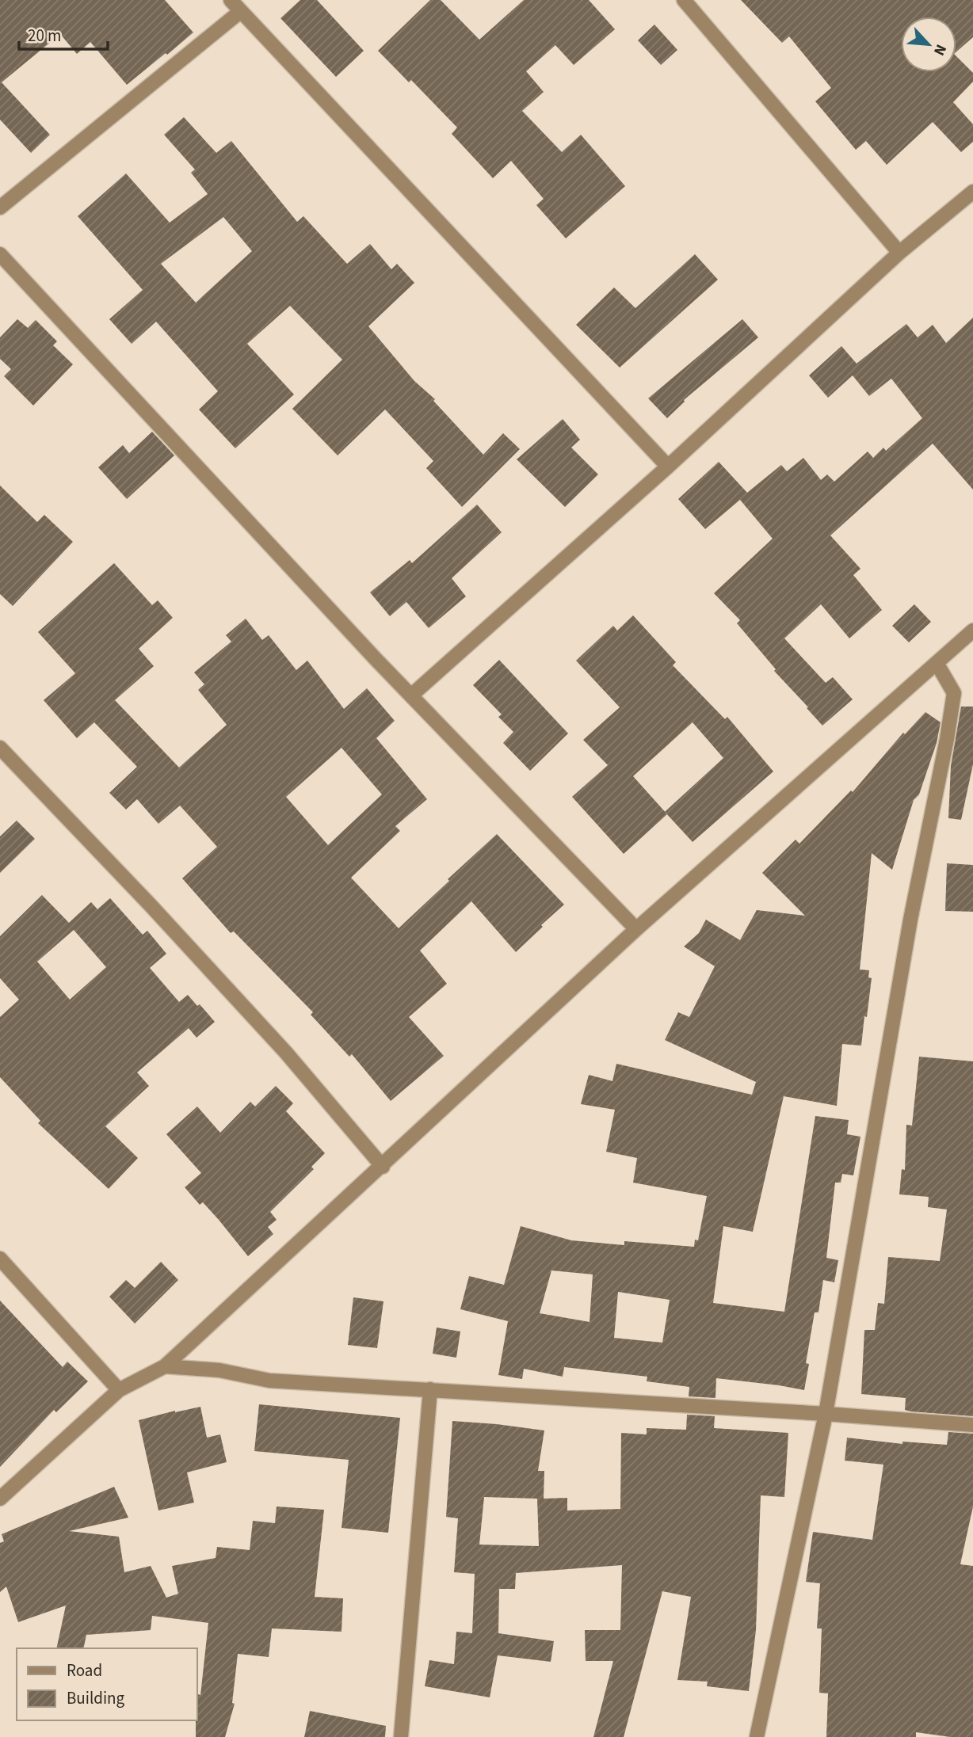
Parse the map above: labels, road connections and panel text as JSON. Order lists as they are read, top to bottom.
{
  "legend": ["Road", "Building"],
  "scale_bar": "20 m",
  "north": "bottom right"
}
